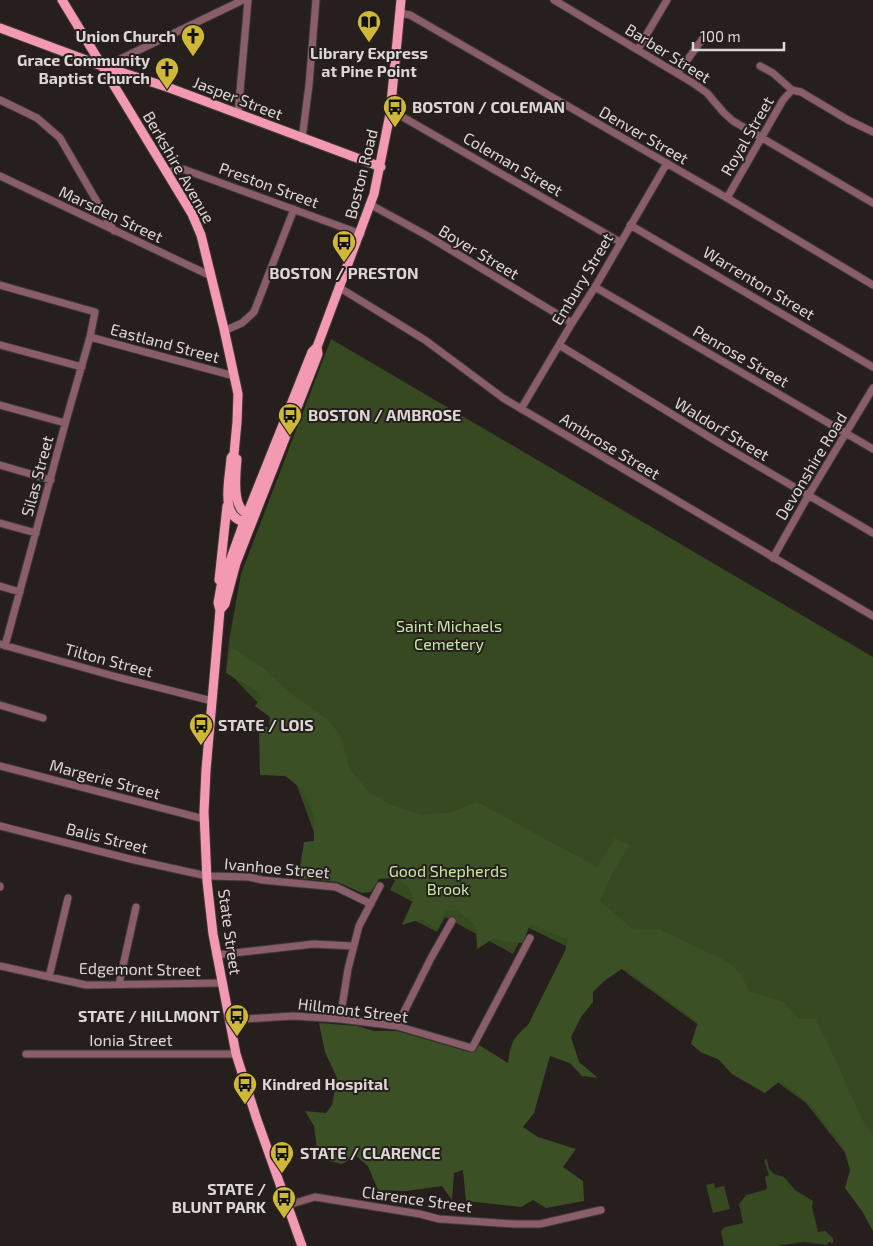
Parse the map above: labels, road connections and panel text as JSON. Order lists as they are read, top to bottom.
{
  "streets": {
    "main road": [
      "Jasper Street",
      "Berkshire Avenue",
      "Boston Road",
      "State Street"
    ],
    "street": [
      "Barber Street",
      "Denver Street",
      "Royal Street",
      "Coleman Street",
      "Preston Street",
      "Marsden Street",
      "Boyer Street",
      "Embury Street",
      "Warrenton Street",
      "Eastland Street",
      "Penrose Street",
      "Waldorf Street",
      "Ambrose Street",
      "Devonshire Road",
      "Silas Street",
      "Tilton Street",
      "Margerie Street",
      "Balis Street",
      "Ivanhoe Street",
      "Edgemont Street",
      "Hillmont Street",
      "Ionia Street",
      "Clarence Street"
    ]
  },
  "crossings": [
    ["Barber Street", "Royal Street"],
    ["Jasper Street", "Berkshire Avenue"],
    ["Jasper Street", "Boston Road"],
    ["Denver Street", "Royal Street"],
    ["Denver Street", "Boston Road"],
    ["Denver Street", "Embury Street"],
    ["Coleman Street", "Boston Road"],
    ["Coleman Street", "Embury Street"],
    ["Berkshire Avenue", "Boston Road"],
    ["Berkshire Avenue", "Preston Street"],
    ["Berkshire Avenue", "Marsden Street"],
    ["Berkshire Avenue", "Eastland Street"],
    ["Berkshire Avenue", "State Street"],
    ["Boston Road", "Preston Street"],
    ["Boston Road", "Boyer Street"],
    ["Boston Road", "Ambrose Street"],
    ["Boston Road", "State Street"],
    ["Boyer Street", "Embury Street"],
    ["Embury Street", "Warrenton Street"],
    ["Embury Street", "Penrose Street"],
    ["Embury Street", "Waldorf Street"],
    ["Embury Street", "Ambrose Street"],
    ["Eastland Street", "Silas Street"],
    ["Penrose Street", "Devonshire Road"],
    ["Waldorf Street", "Devonshire Road"],
    ["Ambrose Street", "Devonshire Road"],
    ["Silas Street", "Tilton Street"],
    ["Tilton Street", "State Street"],
    ["Margerie Street", "State Street"],
    ["Balis Street", "Ivanhoe Street"],
    ["Balis Street", "State Street"],
    ["Ivanhoe Street", "State Street"],
    ["State Street", "Edgemont Street"],
    ["State Street", "Hillmont Street"],
    ["State Street", "Ionia Street"],
    ["State Street", "Clarence Street"]
  ],
  "parks": ["Saint Michaels Cemetery", "Good Shepherds Brook"],
  "places": {
    "library": ["Library Express at Pine Point"],
    "church": ["Union Church", "Grace Community Baptist Church"],
    "bus stop": [
      "BOSTON / COLEMAN",
      "BOSTON / PRESTON",
      "BOSTON / AMBROSE",
      "STATE / LOIS",
      "STATE / HILLMONT",
      "Kindred Hospital",
      "STATE / CLARENCE",
      "STATE / BLUNT PARK"
    ]
  },
  "scale_bar": "100 m"
}
